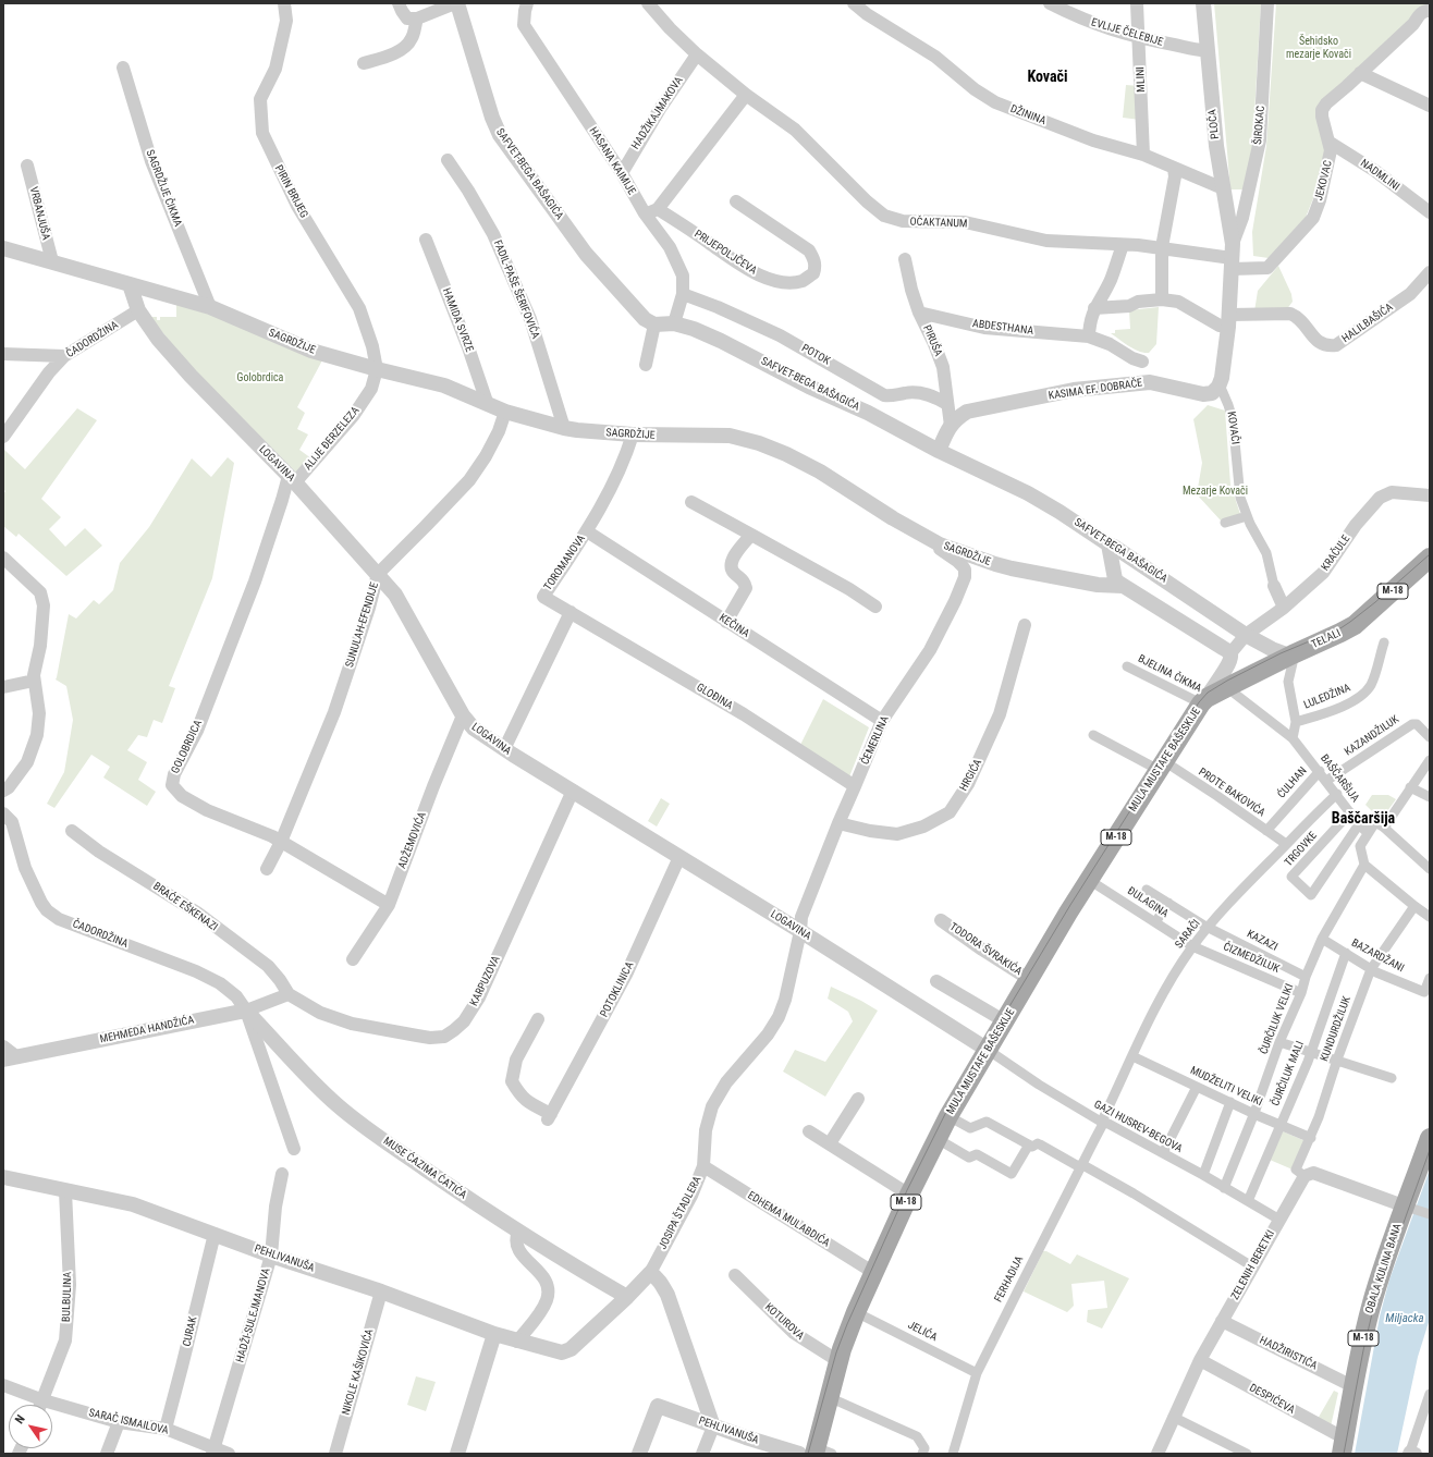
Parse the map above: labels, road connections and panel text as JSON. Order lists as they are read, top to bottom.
{
  "streets": {
    "main road": [
      "M-18",
      "TELALI",
      "MULA MUSTAFE BAŠESKIJE",
      "OBALA KULINA BANA"
    ],
    "street": [
      "EVLIJE ČELEBIJE",
      "MLINI",
      "HADŽIKAJMAKOVA",
      "DŽININA",
      "PLOČA",
      "ŠIROKAC",
      "HASANA KAIMIJE",
      "SAFVET-BEGA BAŠAGIĆA",
      "NADMLINI",
      "JEKOVAC",
      "SAGRDŽIJE ČIKMA",
      "PIRIN BRIJEG",
      "VRBANJUŠA",
      "OČAKTANUM",
      "PRIJEPOLJČEVA",
      "FADIL-PAŠE ŠERIFOVIĆA",
      "HAMIDA SVRZE",
      "HALILBAŠIĆA",
      "ABDESTHANA",
      "ČADORDŽINA",
      "PIRUŠA",
      "SAGRDŽIJE",
      "POTOK",
      "KASIMA EF. DOBRAČE",
      "KOVAČI",
      "ALIJE ĐERZELEZA",
      "LOGAVINA",
      "KRAČULE",
      "TOROMANOVA",
      "SUNULAH-EFENDIJE",
      "KEČINA",
      "BJELINA ČIKMA",
      "GLOĐINA",
      "LULEDŽINA",
      "KAZANDŽILUK",
      "ČEMERLINA",
      "GOLOBRDICA",
      "HRGIĆA",
      "BAŠČARŠIJA",
      "ĆULHAN",
      "PROTE BAKOVIĆA",
      "ADŽEMOVIĆA",
      "TRGOVKE",
      "ĐULAGINA",
      "BRAĆE EŠKENAZI",
      "SARAČI",
      "KAZAZI",
      "TODORA ŠVRAKIĆA",
      "BAZARDŽANI",
      "ČIZMEDŽILUK",
      "KARPUZOVA",
      "POTOKLINICA",
      "ČURČILUK VELIKI",
      "KUNDURDŽILUK",
      "MEHMEDA HANDŽIĆA",
      "ČURČILUK MALI",
      "MUDŽELITI VELIKI",
      "GAZI HUSREV-BEGOVA",
      "MUSE ĆAZIMA ĆATIĆA",
      "JOSIPA ŠTADLERA",
      "EDHEMA MULABDIĆA",
      "PEHLIVANUŠA",
      "ZELENIH BERETKI",
      "FERHADIJA",
      "BULBULINA",
      "HADŽI-SULEJMANOVA",
      "KOTUROVA",
      "CURAK",
      "JELIĆA",
      "HADŽIRISTIĆA",
      "NIKOLE KAŠIKOVIĆA",
      "DESPIĆEVA",
      "SARAČ ISMAILOVA"
    ]
  },
  "crossings": [
    ["EVLIJE ČELEBIJE", "MLINI"],
    ["EVLIJE ČELEBIJE", "PLOČA"],
    ["MLINI", "DŽININA"],
    ["HADŽIKAJMAKOVA", "HASANA KAIMIJE"],
    ["HADŽIKAJMAKOVA", "OČAKTANUM"],
    ["DŽININA", "PLOČA"],
    ["PLOČA", "ŠIROKAC"],
    ["PLOČA", "JEKOVAC"],
    ["PLOČA", "OČAKTANUM"],
    ["ŠIROKAC", "JEKOVAC"],
    ["ŠIROKAC", "OČAKTANUM"],
    ["HASANA KAIMIJE", "SAFVET-BEGA BAŠAGIĆA"],
    ["HASANA KAIMIJE", "POTOK"],
    ["SAFVET-BEGA BAŠAGIĆA", "SAGRDŽIJE"],
    ["SAFVET-BEGA BAŠAGIĆA", "KASIMA EF. DOBRAČE"],
    ["SAFVET-BEGA BAŠAGIĆA", "KRAČULE"],
    ["SAFVET-BEGA BAŠAGIĆA", "TELALI"],
    ["NADMLINI", "JEKOVAC"],
    ["JEKOVAC", "OČAKTANUM"],
    ["SAGRDŽIJE ČIKMA", "SAGRDŽIJE"],
    ["PIRIN BRIJEG", "SAGRDŽIJE"],
    ["PIRIN BRIJEG", "ALIJE ĐERZELEZA"],
    ["VRBANJUŠA", "SAGRDŽIJE"],
    ["VRBANJUŠA", "LOGAVINA"],
    ["FADIL-PAŠE ŠERIFOVIĆA", "SAGRDŽIJE"],
    ["HAMIDA SVRZE", "SAGRDŽIJE"],
    ["ABDESTHANA", "PIRUŠA"],
    ["ČADORDŽINA", "LOGAVINA"],
    ["ČADORDŽINA", "MEHMEDA HANDŽIĆA"],
    ["ČADORDŽINA", "MUSE ĆAZIMA ĆATIĆA"],
    ["PIRUŠA", "POTOK"],
    ["PIRUŠA", "KASIMA EF. DOBRAČE"],
    ["SAGRDŽIJE", "ALIJE ĐERZELEZA"],
    ["SAGRDŽIJE", "LOGAVINA"],
    ["SAGRDŽIJE", "TOROMANOVA"],
    ["SAGRDŽIJE", "SUNULAH-EFENDIJE"],
    ["SAGRDŽIJE", "ČEMERLINA"],
    ["KASIMA EF. DOBRAČE", "KOVAČI"],
    ["KOVAČI", "KRAČULE"],
    ["ALIJE ĐERZELEZA", "LOGAVINA"],
    ["ALIJE ĐERZELEZA", "GOLOBRDICA"],
    ["LOGAVINA", "SUNULAH-EFENDIJE"],
    ["LOGAVINA", "ČEMERLINA"],
    ["LOGAVINA", "GOLOBRDICA"],
    ["LOGAVINA", "MULA MUSTAFE BAŠESKIJE"],
    ["LOGAVINA", "ADŽEMOVIĆA"],
    ["LOGAVINA", "KARPUZOVA"],
    ["LOGAVINA", "POTOKLINICA"],
    ["LOGAVINA", "GAZI HUSREV-BEGOVA"],
    ["LOGAVINA", "JOSIPA ŠTADLERA"],
    ["TOROMANOVA", "KEČINA"],
    ["TOROMANOVA", "GLOĐINA"],
    ["SUNULAH-EFENDIJE", "GOLOBRDICA"],
    ["KEČINA", "ČEMERLINA"],
    ["TELALI", "BJELINA ČIKMA"],
    ["TELALI", "MULA MUSTAFE BAŠESKIJE"],
    ["BJELINA ČIKMA", "MULA MUSTAFE BAŠESKIJE"],
    ["GLOĐINA", "ČEMERLINA"],
    ["KAZANDŽILUK", "BAŠČARŠIJA"],
    ["ČEMERLINA", "HRGIĆA"],
    ["ČEMERLINA", "JOSIPA ŠTADLERA"],
    ["GOLOBRDICA", "ADŽEMOVIĆA"],
    ["MULA MUSTAFE BAŠESKIJE", "PROTE BAKOVIĆA"],
    ["MULA MUSTAFE BAŠESKIJE", "ĐULAGINA"],
    ["MULA MUSTAFE BAŠESKIJE", "TODORA ŠVRAKIĆA"],
    ["MULA MUSTAFE BAŠESKIJE", "GAZI HUSREV-BEGOVA"],
    ["MULA MUSTAFE BAŠESKIJE", "EDHEMA MULABDIĆA"],
    ["MULA MUSTAFE BAŠESKIJE", "PEHLIVANUŠA"],
    ["MULA MUSTAFE BAŠESKIJE", "KOTUROVA"],
    ["MULA MUSTAFE BAŠESKIJE", "JELIĆA"],
    ["BAŠČARŠIJA", "ĆULHAN"],
    ["BAŠČARŠIJA", "TRGOVKE"],
    ["BAŠČARŠIJA", "SARAČI"],
    ["ĆULHAN", "PROTE BAKOVIĆA"],
    ["PROTE BAKOVIĆA", "SARAČI"],
    ["ĐULAGINA", "SARAČI"],
    ["ĐULAGINA", "ČIZMEDŽILUK"],
    ["BRAĆE EŠKENAZI", "KARPUZOVA"],
    ["BRAĆE EŠKENAZI", "MEHMEDA HANDŽIĆA"],
    ["SARAČI", "KAZAZI"],
    ["SARAČI", "ČIZMEDŽILUK"],
    ["SARAČI", "MUDŽELITI VELIKI"],
    ["SARAČI", "GAZI HUSREV-BEGOVA"],
    ["SARAČI", "FERHADIJA"],
    ["KAZAZI", "ČURČILUK VELIKI"],
    ["BAZARDŽANI", "ČURČILUK VELIKI"],
    ["BAZARDŽANI", "KUNDURDŽILUK"],
    ["BAZARDŽANI", "ČURČILUK MALI"],
    ["ČIZMEDŽILUK", "ČURČILUK VELIKI"],
    ["KARPUZOVA", "MEHMEDA HANDŽIĆA"],
    ["ČURČILUK VELIKI", "MUDŽELITI VELIKI"],
    ["ČURČILUK VELIKI", "GAZI HUSREV-BEGOVA"],
    ["KUNDURDŽILUK", "MUDŽELITI VELIKI"],
    ["KUNDURDŽILUK", "ZELENIH BERETKI"],
    ["MEHMEDA HANDŽIĆA", "MUSE ĆAZIMA ĆATIĆA"],
    ["ČURČILUK MALI", "MUDŽELITI VELIKI"],
    ["ČURČILUK MALI", "GAZI HUSREV-BEGOVA"],
    ["GAZI HUSREV-BEGOVA", "ZELENIH BERETKI"],
    ["GAZI HUSREV-BEGOVA", "FERHADIJA"],
    ["MUSE ĆAZIMA ĆATIĆA", "PEHLIVANUŠA"],
    ["JOSIPA ŠTADLERA", "EDHEMA MULABDIĆA"],
    ["PEHLIVANUŠA", "BULBULINA"],
    ["PEHLIVANUŠA", "HADŽI-SULEJMANOVA"],
    ["PEHLIVANUŠA", "CURAK"],
    ["PEHLIVANUŠA", "NIKOLE KAŠIKOVIĆA"],
    ["ZELENIH BERETKI", "HADŽIRISTIĆA"],
    ["ZELENIH BERETKI", "DESPIĆEVA"],
    ["OBALA KULINA BANA", "HADŽIRISTIĆA"],
    ["OBALA KULINA BANA", "DESPIĆEVA"],
    ["FERHADIJA", "JELIĆA"],
    ["BULBULINA", "SARAČ ISMAILOVA"],
    ["HADŽI-SULEJMANOVA", "SARAČ ISMAILOVA"],
    ["CURAK", "SARAČ ISMAILOVA"]
  ],
  "districts": ["Kovači", "Baščaršija"],
  "water": ["Miljacka"],
  "parks": ["Šehidsko mezarje Kovači", "Golobrdica", "Mezarje Kovači"],
  "north": "top left"
}
